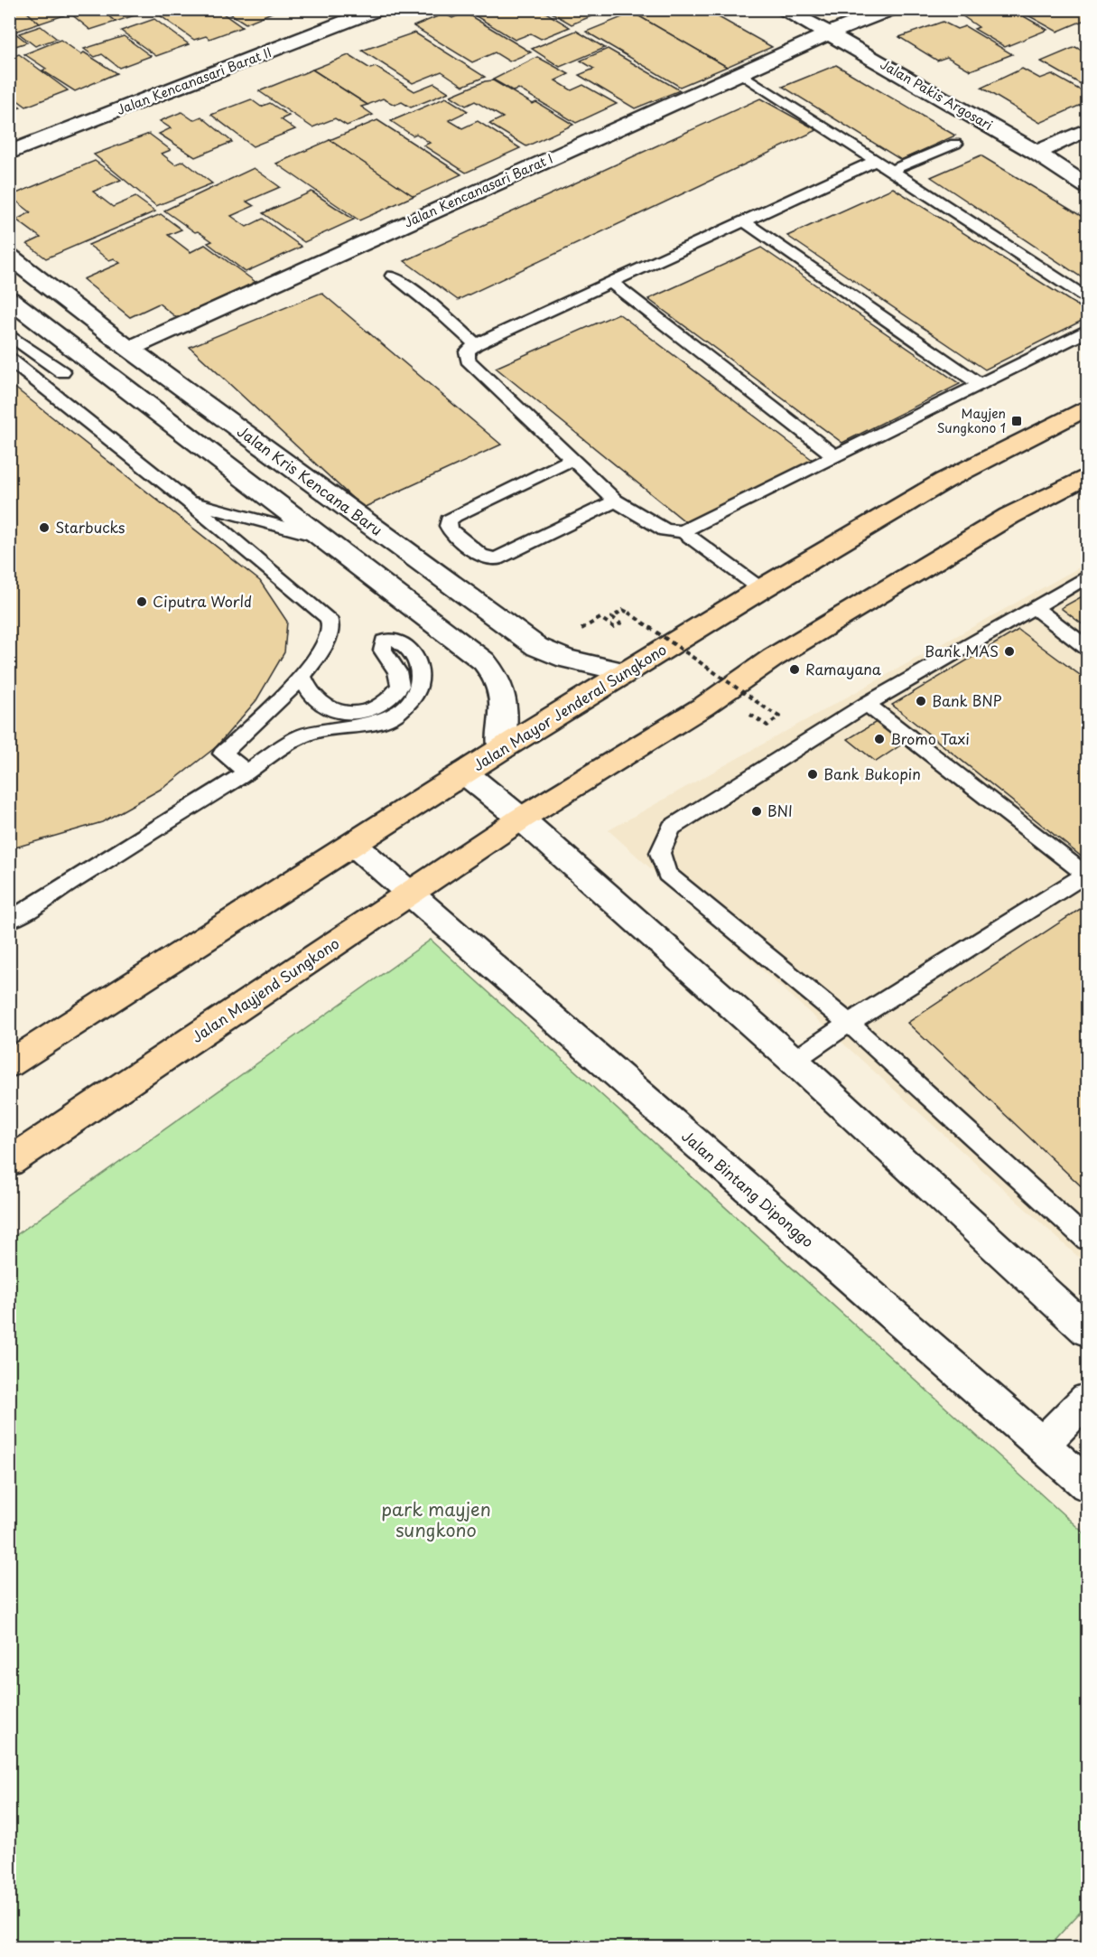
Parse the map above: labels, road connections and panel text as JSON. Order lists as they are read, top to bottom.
{
  "streets": {
    "main road": ["Jalan Mayor Jenderal Sungkono", "Jalan Mayjend Sungkono"],
    "street": [
      "Jalan Kencanasari Barat II",
      "Jalan Pakis Argosari",
      "Jalan Kencanasari Barat I",
      "Jalan Kris Kencana Baru",
      "Jalan Bintang Diponggo"
    ]
  },
  "crossings": [
    ["Jalan Pakis Argosari", "Jalan Kencanasari Barat I"],
    ["Jalan Kencanasari Barat I", "Jalan Kris Kencana Baru"],
    ["Jalan Kris Kencana Baru", "Jalan Mayor Jenderal Sungkono"],
    ["Jalan Mayor Jenderal Sungkono", "Jalan Mayjend Sungkono"],
    ["Jalan Mayjend Sungkono", "Jalan Bintang Diponggo"]
  ],
  "parks": ["park mayjen sungkono"],
  "places": {
    "transit": ["Mayjen Sungkono 1"],
    "other": [
      "Starbucks",
      "Ciputra World",
      "Bank MAS",
      "Ramayana",
      "Bank BNP",
      "Bromo Taxi",
      "Bank Bukopin",
      "BNI"
    ]
  }
}
